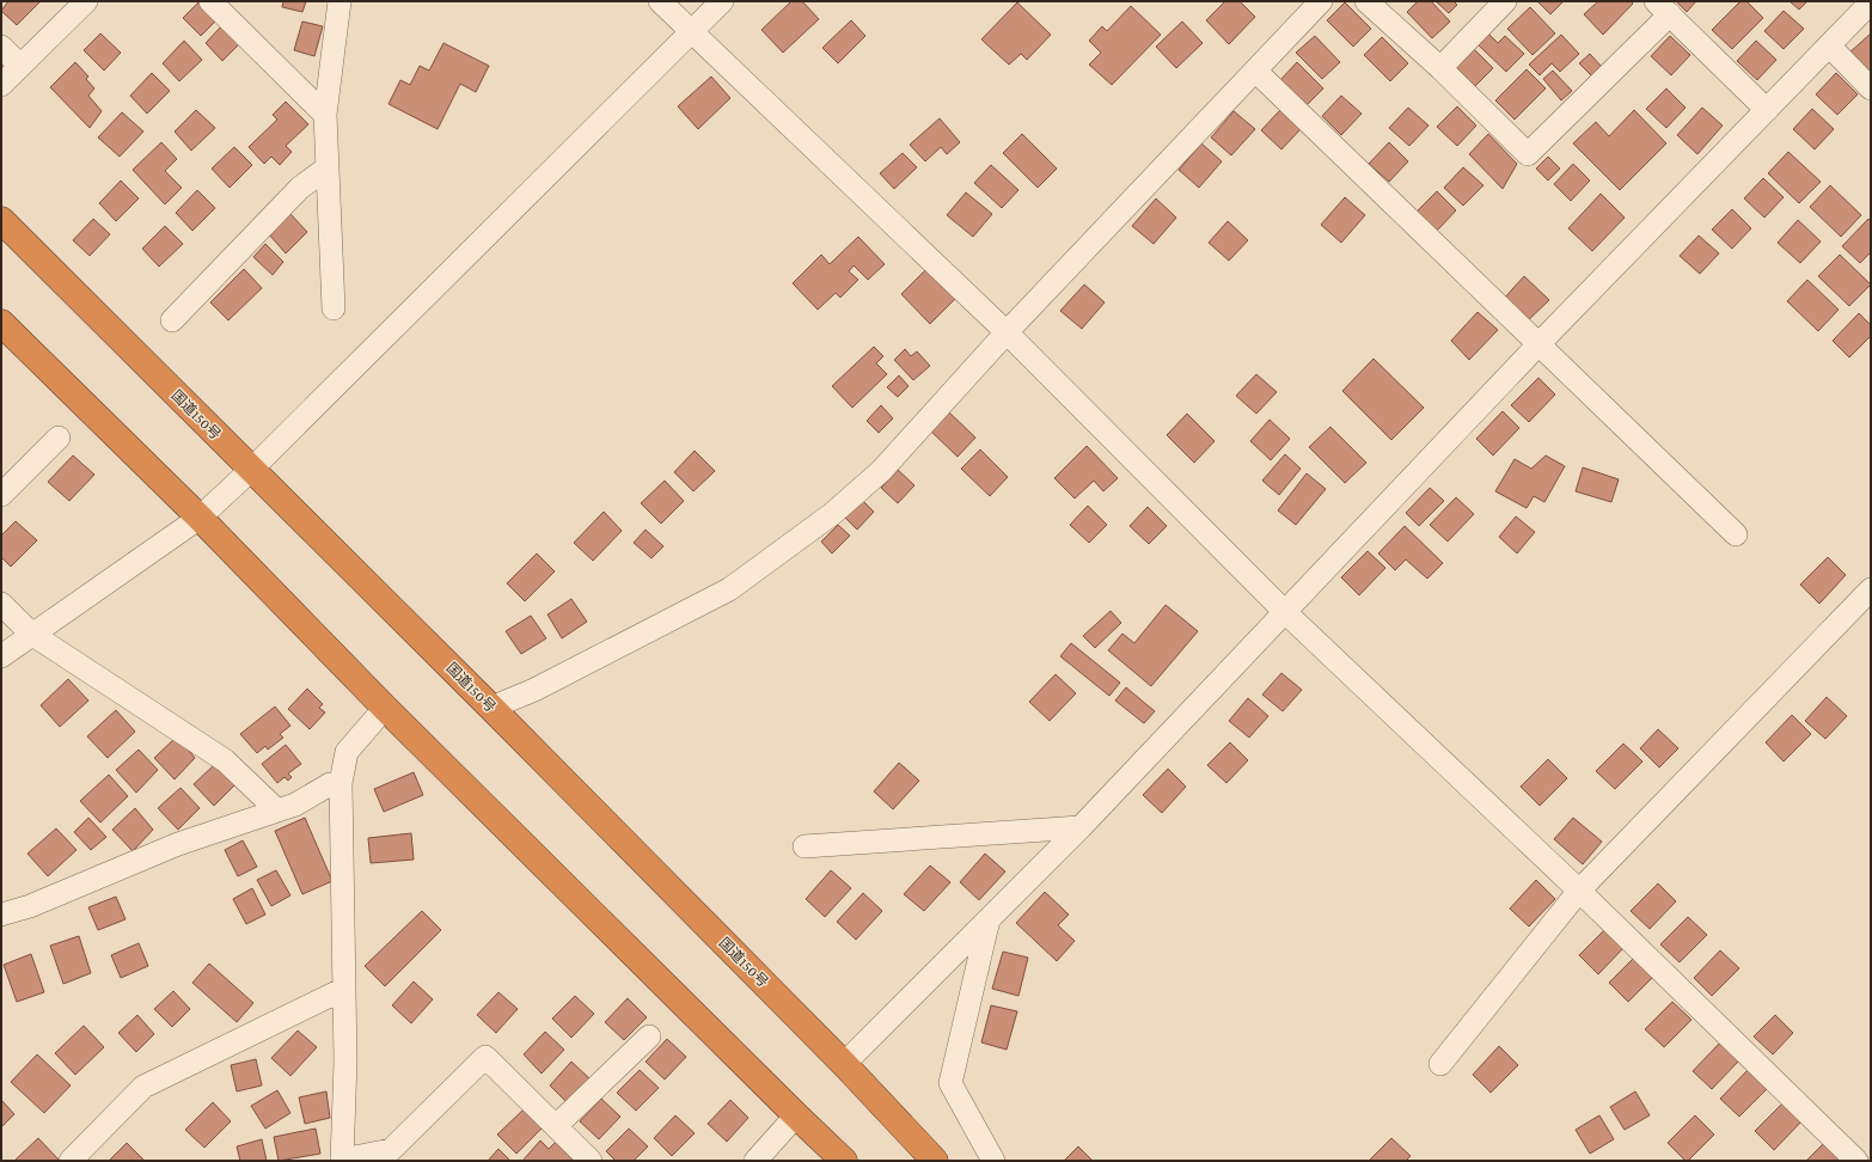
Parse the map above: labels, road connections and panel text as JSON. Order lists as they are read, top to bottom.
{
  "streets": {
    "highway": ["国道150号"]
  }
}
